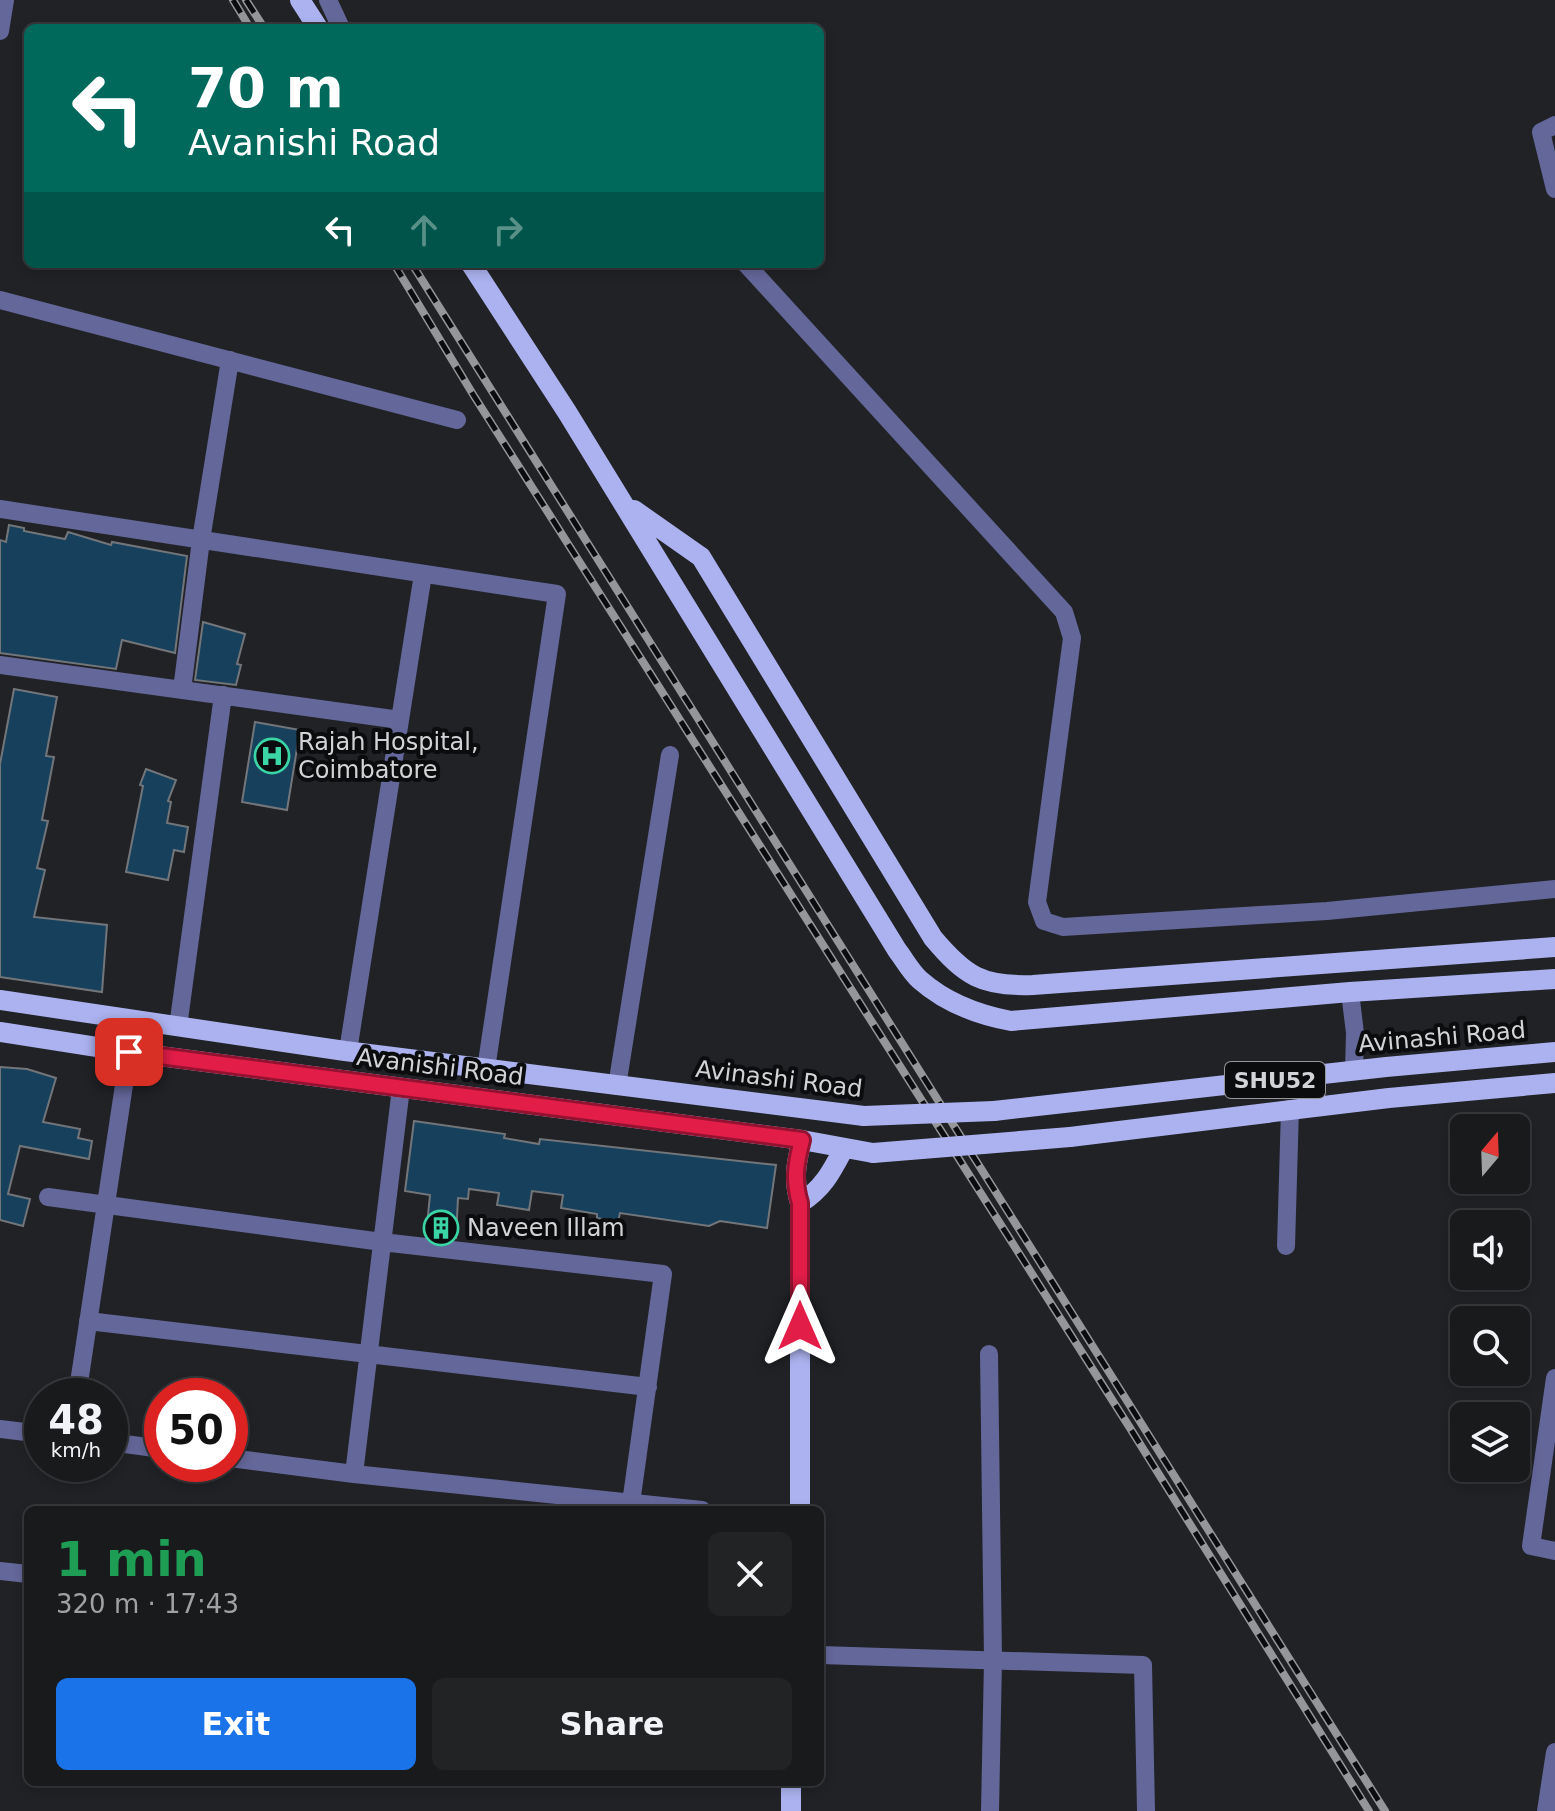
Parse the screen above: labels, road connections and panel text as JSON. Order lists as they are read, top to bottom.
{
  "streets": {
    "main road": ["Avinashi Road", "Avanishi Road", "SHU52"]
  },
  "crossings": [
    ["Avanishi Road", "SHU52"]
  ],
  "places": {
    "hospital": ["Rajah Hospital, Coimbatore"],
    "building": ["Naveen Illam"]
  },
  "north": "top",
  "page": {
    "turn": ["70 m", "Avanishi Road"],
    "speed": "48 km/h",
    "limit": "50",
    "heading": ["1 min", "320 m · 17:43"],
    "buttons": ["Exit", "Share"]
  }
}
